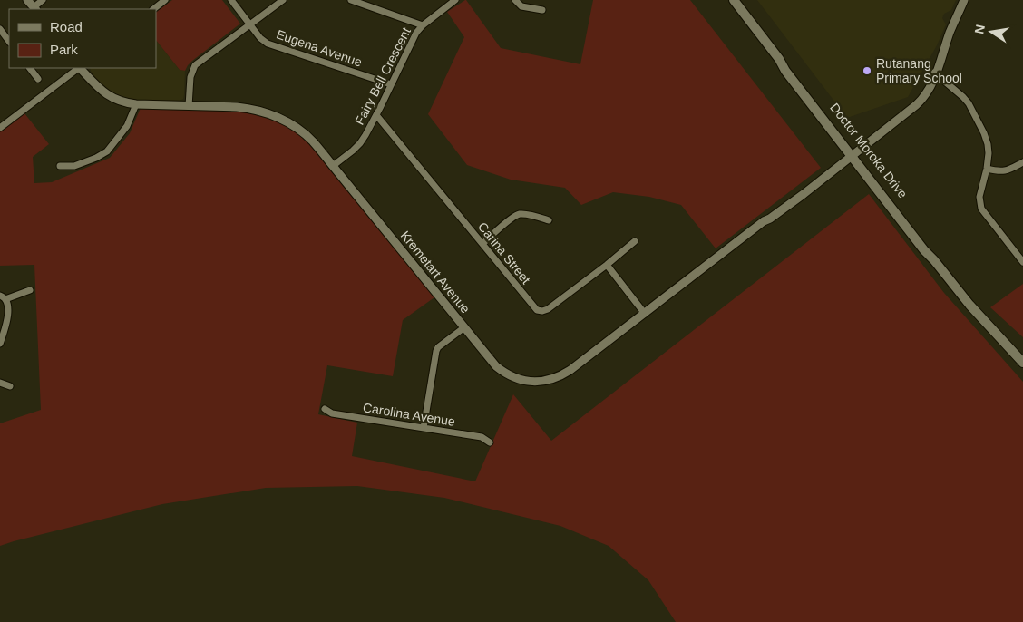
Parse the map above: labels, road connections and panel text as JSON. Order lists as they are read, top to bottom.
{
  "streets": {
    "main road": ["Doctor Moroka Drive"],
    "street": [
      "Eugena Avenue",
      "Fairy Bell Crescent",
      "Carina Street",
      "Kremetart Avenue",
      "Carolina Avenue"
    ]
  },
  "crossings": [
    ["Eugena Avenue", "Fairy Bell Crescent"],
    ["Fairy Bell Crescent", "Carina Street"],
    ["Fairy Bell Crescent", "Kremetart Avenue"],
    ["Doctor Moroka Drive", "Kremetart Avenue"]
  ],
  "places": ["Rutanang Primary School"],
  "legend": ["Road", "Park"],
  "north": "left"
}
